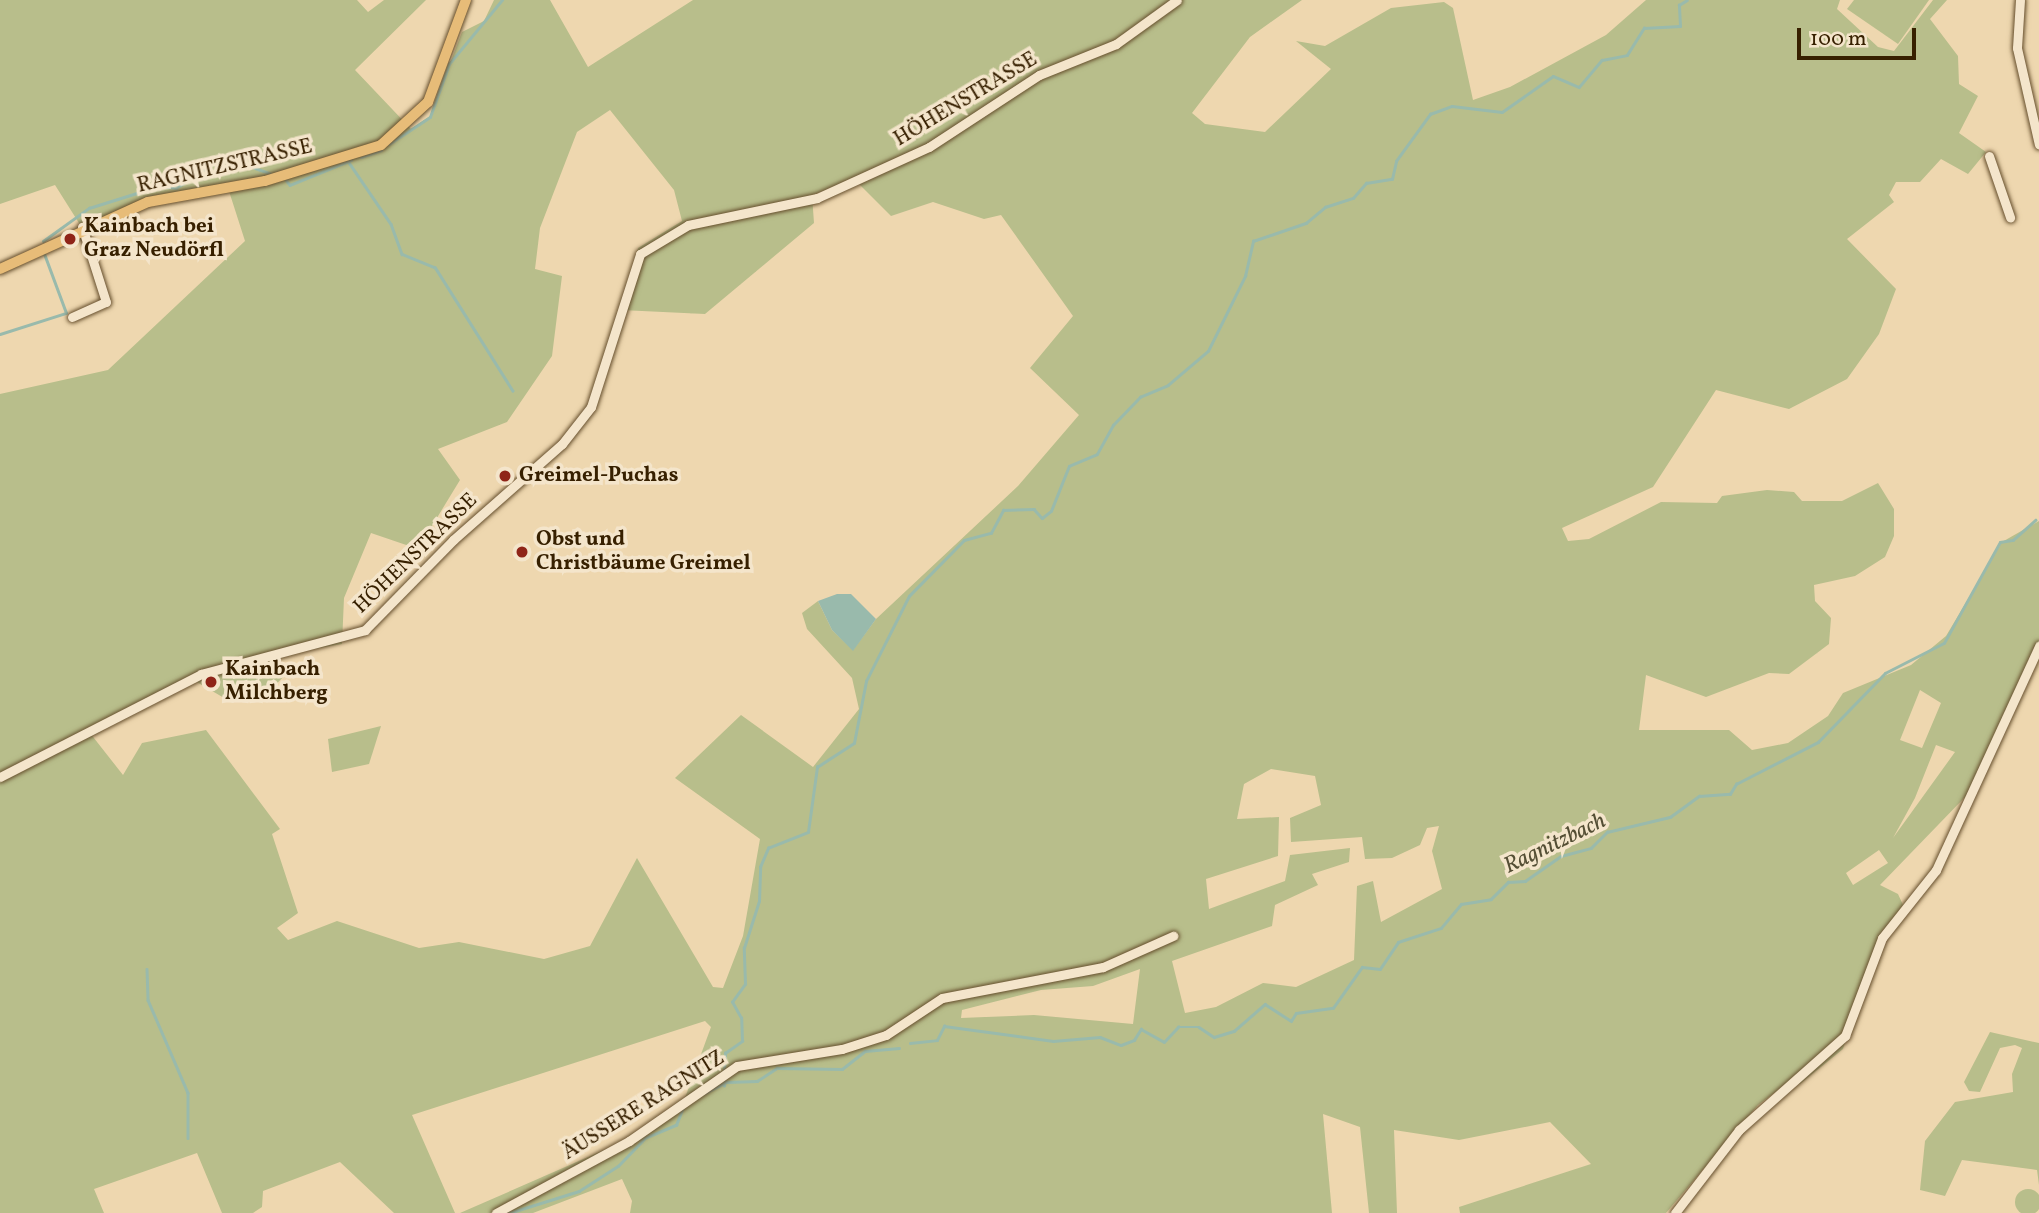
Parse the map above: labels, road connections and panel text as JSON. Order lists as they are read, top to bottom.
{
  "streets": {
    "main road": ["RAGNITZSTRASSE"],
    "street": ["HÖHENSTRASSE", "ÄUSSERE RAGNITZ"]
  },
  "water": ["Ragnitzbach"],
  "places": [
    "Kainbach bei Graz Neudörfl",
    "Greimel-Puchas",
    "Obst und Christbäume Greimel",
    "Kainbach Milchberg"
  ],
  "scale_bar": "100 m"
}
